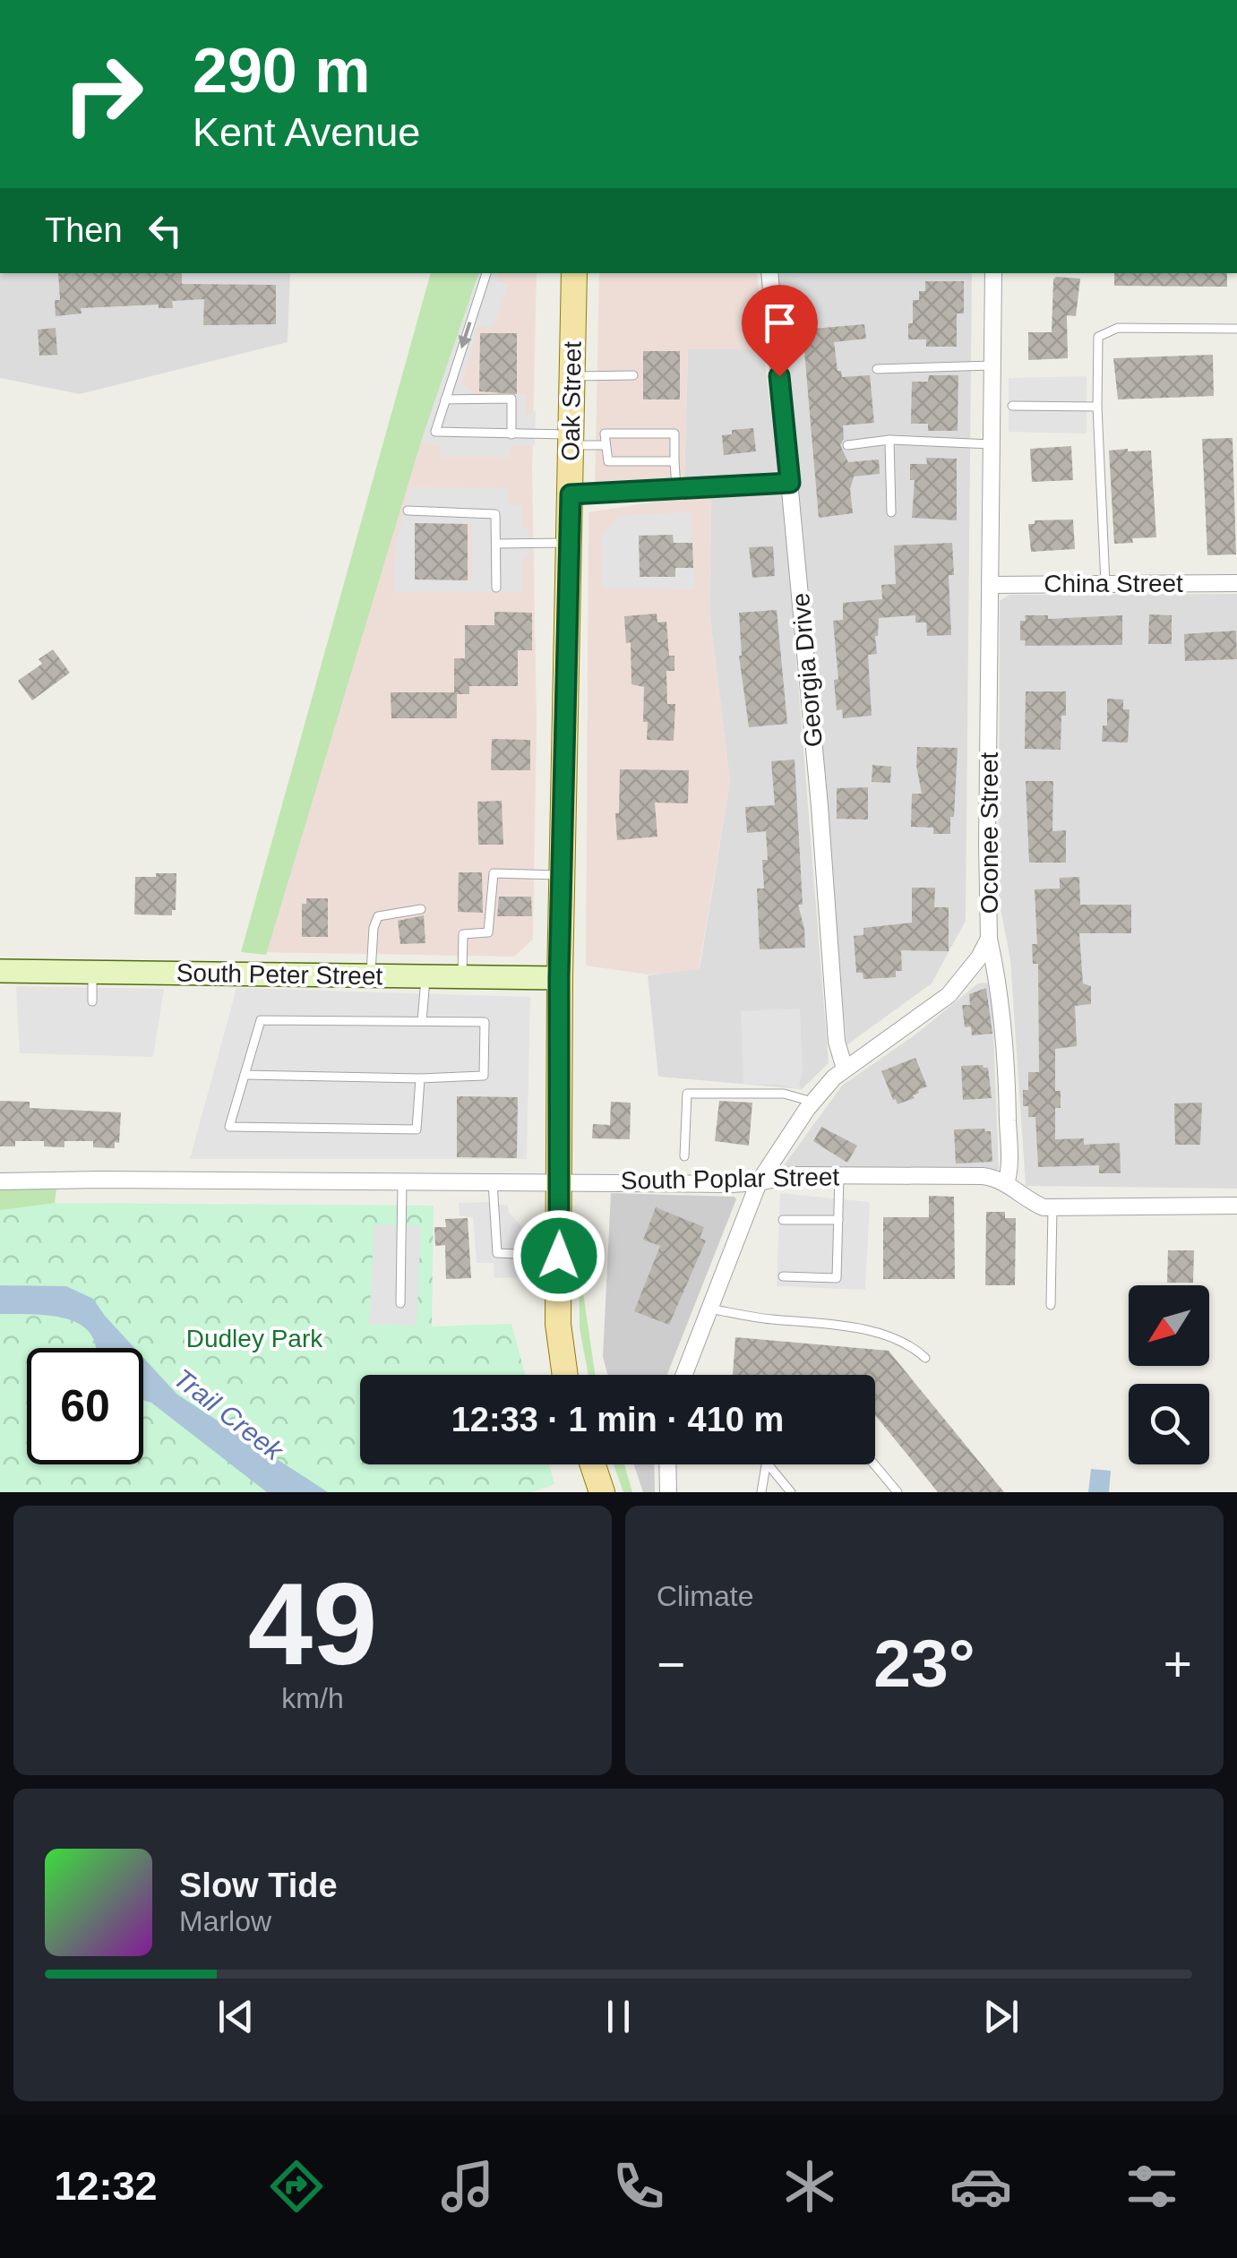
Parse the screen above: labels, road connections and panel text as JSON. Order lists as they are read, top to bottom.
{
  "streets": {
    "main road": ["Oak Street"],
    "street": [
      "China Street",
      "Georgia Drive",
      "Oconee Street",
      "South Peter Street",
      "South Poplar Street"
    ]
  },
  "crossings": [
    ["Oak Street", "South Peter Street"],
    ["Oak Street", "South Poplar Street"],
    ["China Street", "Oconee Street"],
    ["Georgia Drive", "Oconee Street"],
    ["Oconee Street", "South Poplar Street"]
  ],
  "water": ["Trail Creek"],
  "parks": ["Dudley Park"],
  "north": "bottom left",
  "page": {
    "turn": ["290 m", "Kent Avenue"],
    "then": "Then",
    "limit": "60",
    "trip": "12:33 · 1 min · 410 m",
    "tile": [
      ["49", "km/h"],
      "Climate"
    ],
    "heat": ["−", "23°", "+"],
    "song": ["Slow Tide", "Marlow"],
    "tabs": "12:32"
  }
}
